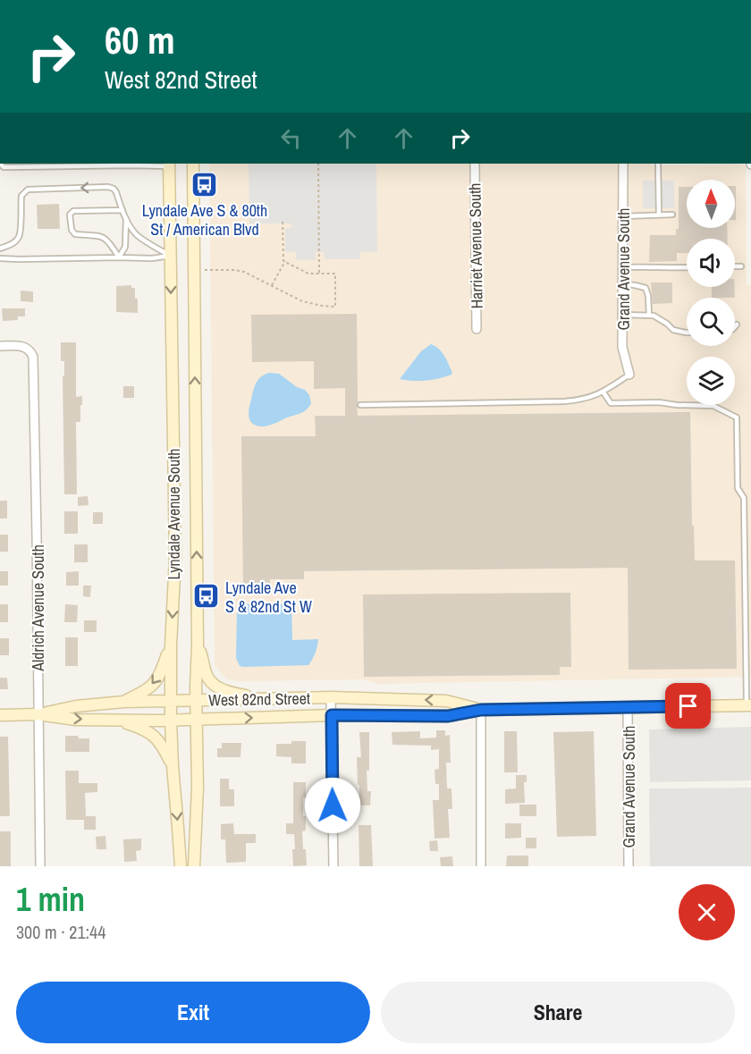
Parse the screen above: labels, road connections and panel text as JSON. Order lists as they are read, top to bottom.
{
  "streets": {
    "street": [
      "Harriet Avenue South",
      "Grand Avenue South",
      "Lyndale Avenue South",
      "Aldrich Avenue South",
      "West 82nd Street"
    ]
  },
  "crossings": [
    ["Grand Avenue South", "West 82nd Street"],
    ["Lyndale Avenue South", "West 82nd Street"],
    ["Aldrich Avenue South", "West 82nd Street"]
  ],
  "places": {
    "bus stop": ["Lyndale Ave S & 80th St / American Blvd", "Lyndale Ave S & 82nd St W"]
  },
  "north": "top",
  "page": {
    "turn": ["60 m", "West 82nd Street"],
    "heading": ["1 min", "300 m · 21:44"],
    "buttons": ["Exit", "Share"]
  }
}
